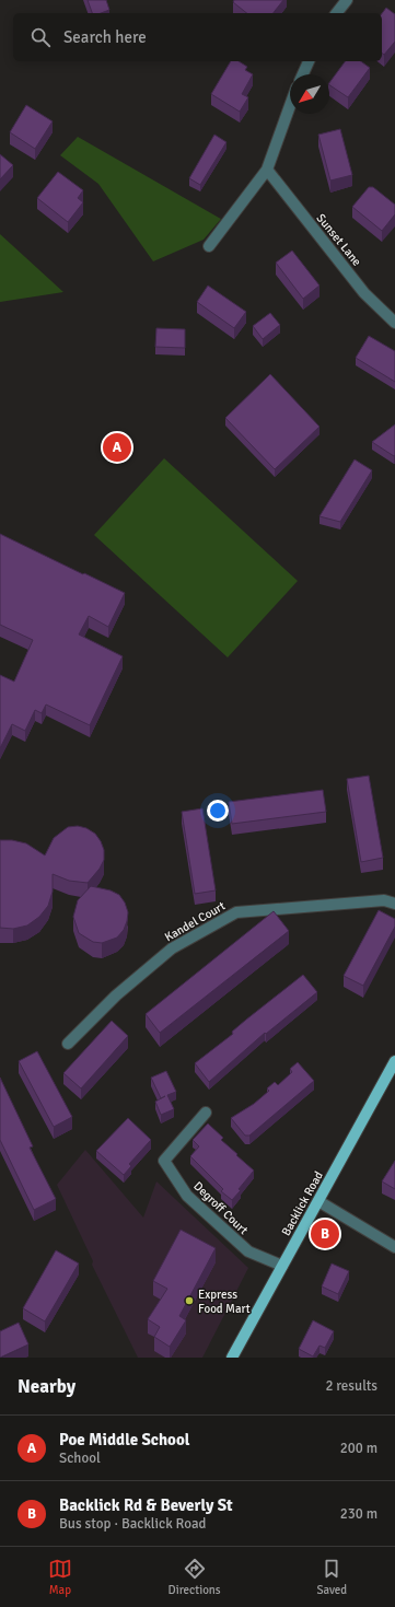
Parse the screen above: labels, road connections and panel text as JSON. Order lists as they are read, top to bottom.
{
  "streets": {
    "main road": ["Backlick Road"],
    "street": ["Sunset Lane", "Kandel Court", "Degroff Court"]
  },
  "crossings": [
    ["Backlick Road", "Degroff Court"]
  ],
  "places": ["Express Food Mart"],
  "north": "bottom left",
  "page": {
    "search": "Search here",
    "pins": ["A", "B"],
    "heading": ["Nearby", "2 results"],
    "list": [
      {
        "mark": "A",
        "name": "Poe Middle School",
        "note": "School",
        "value": "200 m"
      },
      {
        "mark": "B",
        "name": "Backlick Rd & Beverly St",
        "note": "Bus stop · Backlick Road",
        "value": "230 m"
      }
    ],
    "nav": ["Map", "Directions", "Saved"]
  }
}
